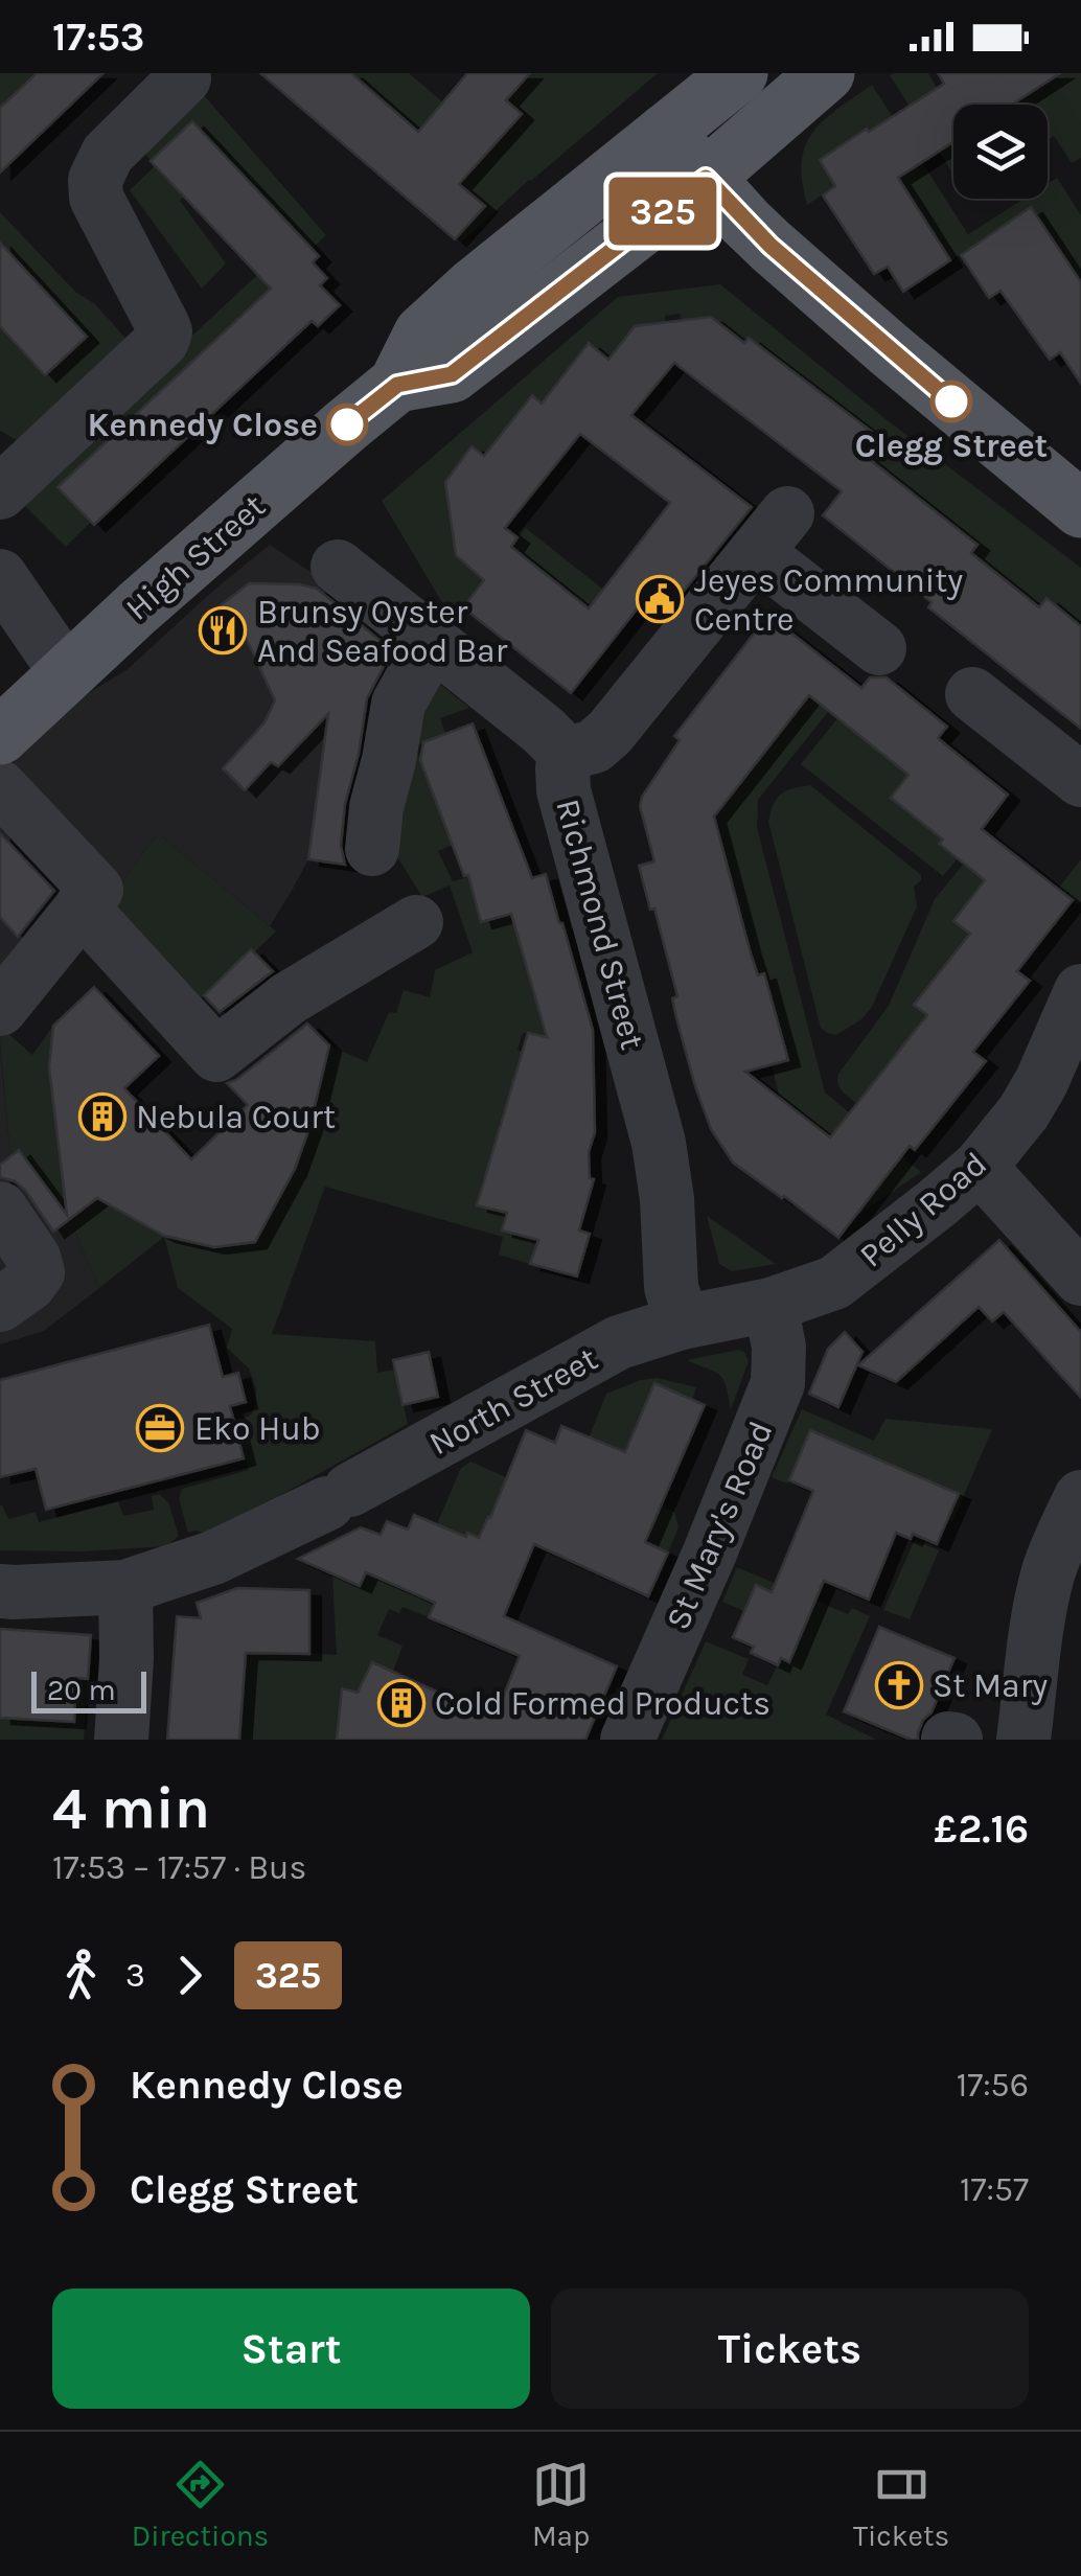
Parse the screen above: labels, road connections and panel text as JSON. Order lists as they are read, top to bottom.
{
  "streets": {
    "main road": ["High Street"],
    "street": [
      "Richmond Street",
      "Pelly Road",
      "North Street",
      "St Mary's Road"
    ]
  },
  "crossings": [
    ["Richmond Street", "Pelly Road"],
    ["Richmond Street", "North Street"],
    ["Pelly Road", "North Street"],
    ["Pelly Road", "St Mary's Road"]
  ],
  "places": {
    "other": ["Clegg Street", "Kennedy Close"],
    "public building": ["Jeyes Community Centre"],
    "restaurant": ["Brunsy Oyster And Seafood Bar"],
    "building": ["Nebula Court", "Cold Formed Products"],
    "office": ["Eko Hub"],
    "church": ["St Mary"]
  },
  "lines": ["bus line 325"],
  "scale_bar": "20 m",
  "page": {
    "status": "17:53",
    "on_map": "325",
    "scale": "20 m",
    "heading": ["4 min", "17:53 – 17:57 · Bus", "£2.16"],
    "legs": ["3", "325"],
    "list": [
      {
        "name": "Kennedy Close",
        "value": "17:56"
      },
      {
        "name": "Clegg Street",
        "value": "17:57"
      }
    ],
    "buttons": ["Start", "Tickets"],
    "tabs": ["Directions", "Map", "Tickets"]
  }
}
